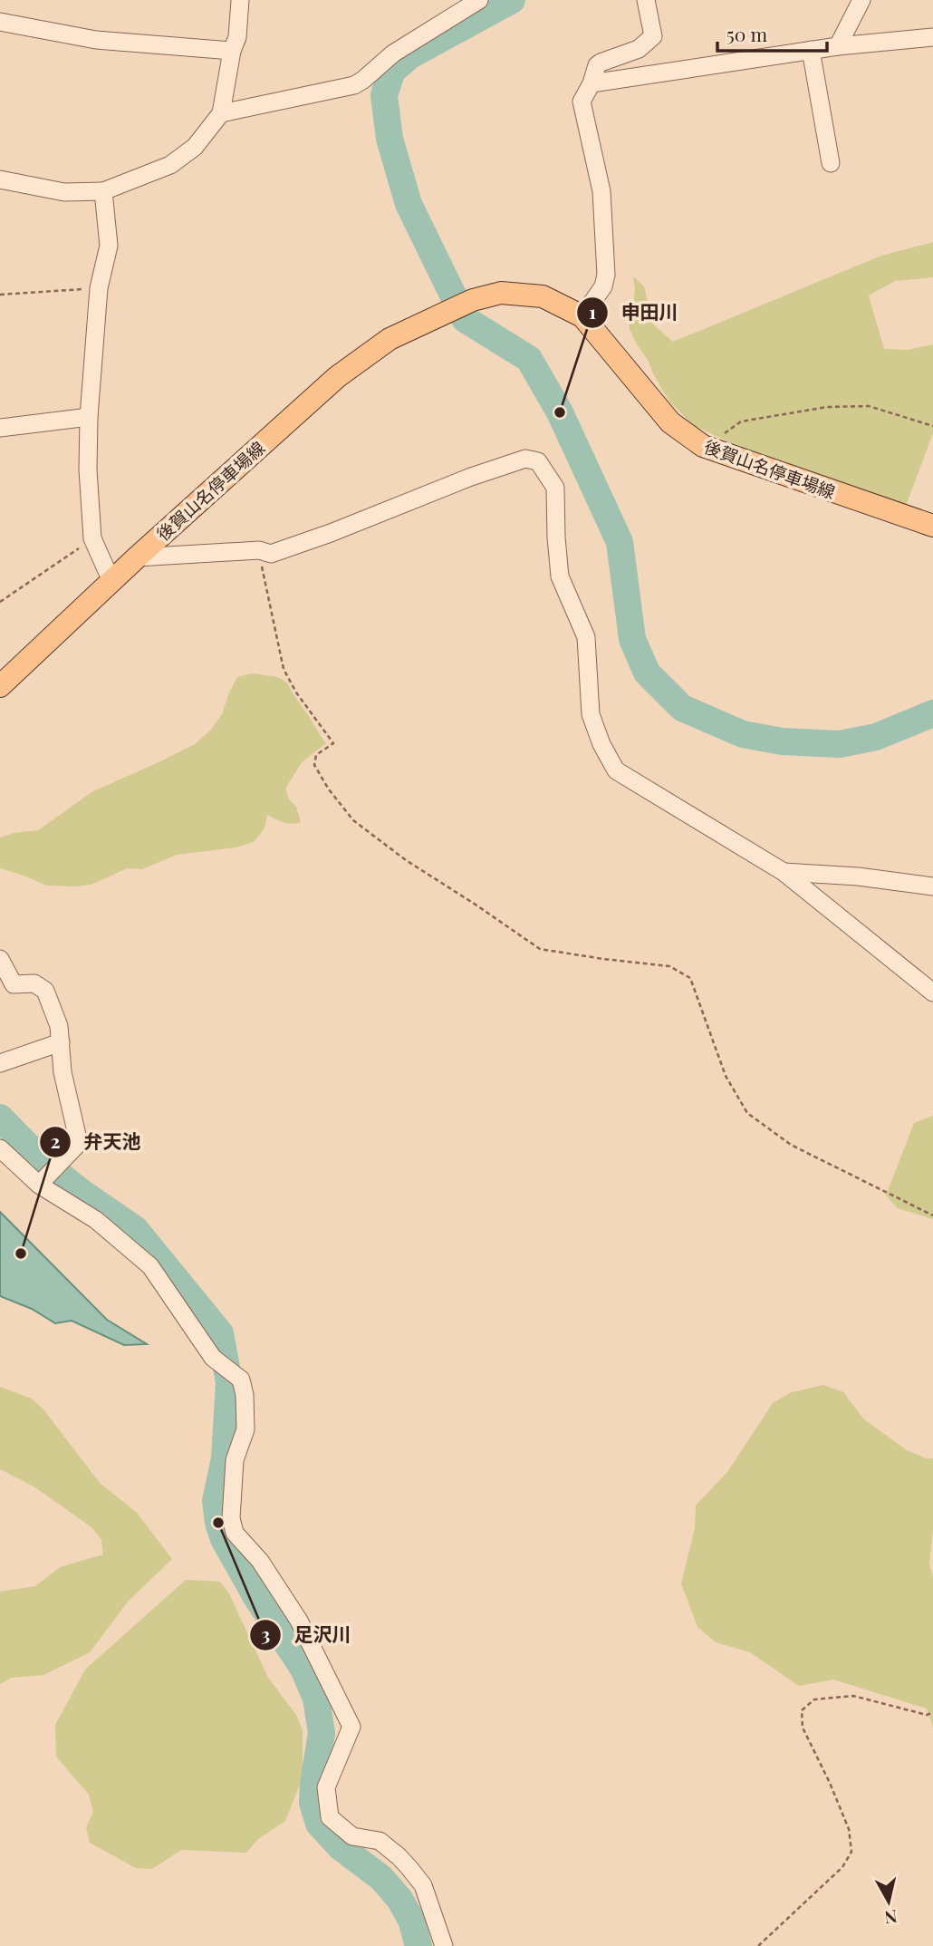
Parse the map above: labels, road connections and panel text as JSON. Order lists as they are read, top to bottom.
{
  "streets": {
    "main road": ["後賀山名停車場線"]
  },
  "places": ["申田川", "弁天池", "足沢川"],
  "scale_bar": "50 m",
  "north": "bottom"
}
